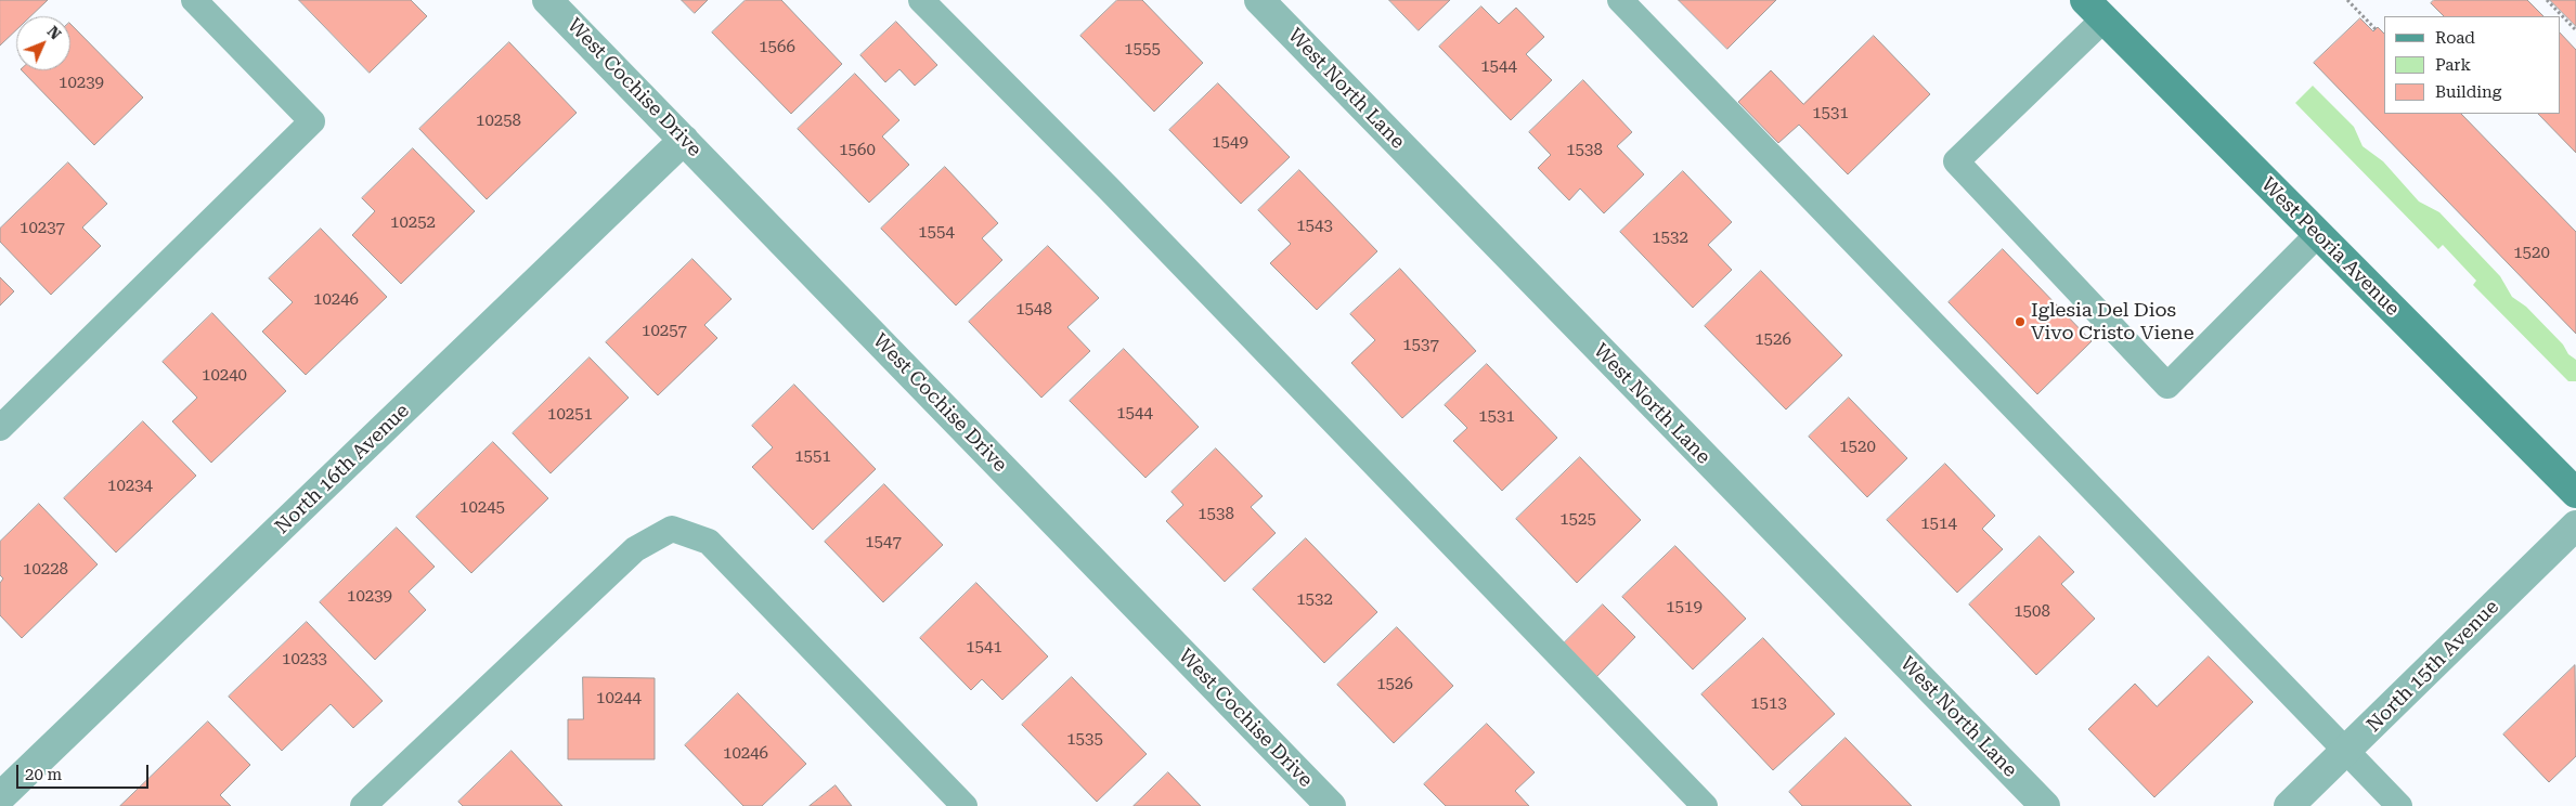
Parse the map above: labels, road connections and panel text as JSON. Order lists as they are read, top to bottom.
{
  "streets": {
    "main road": ["West Peoria Avenue"],
    "street": [
      "West Cochise Drive",
      "West North Lane",
      "North 16th Avenue",
      "North 15th Avenue"
    ]
  },
  "crossings": [
    ["West Cochise Drive", "North 16th Avenue"]
  ],
  "places": ["Iglesia Del Dios Vivo Cristo Viene"],
  "house_numbers": [
    "1566",
    "1555",
    "1544",
    "10239",
    "1531",
    "10258",
    "1549",
    "1560",
    "1538",
    "10252",
    "1543",
    "10237",
    "1554",
    "1532",
    "1520",
    "10246",
    "1548",
    "10257",
    "1526",
    "1537",
    "10240",
    "1544",
    "10251",
    "1531",
    "1520",
    "1551",
    "10234",
    "10245",
    "1538",
    "1525",
    "1514",
    "1547",
    "10228",
    "10239",
    "1532",
    "1519",
    "1508",
    "1541",
    "10233",
    "1526",
    "10244",
    "1513",
    "1535",
    "10246"
  ],
  "legend": ["Road", "Park", "Building"],
  "scale_bar": "20 m",
  "north": "top right"
}
